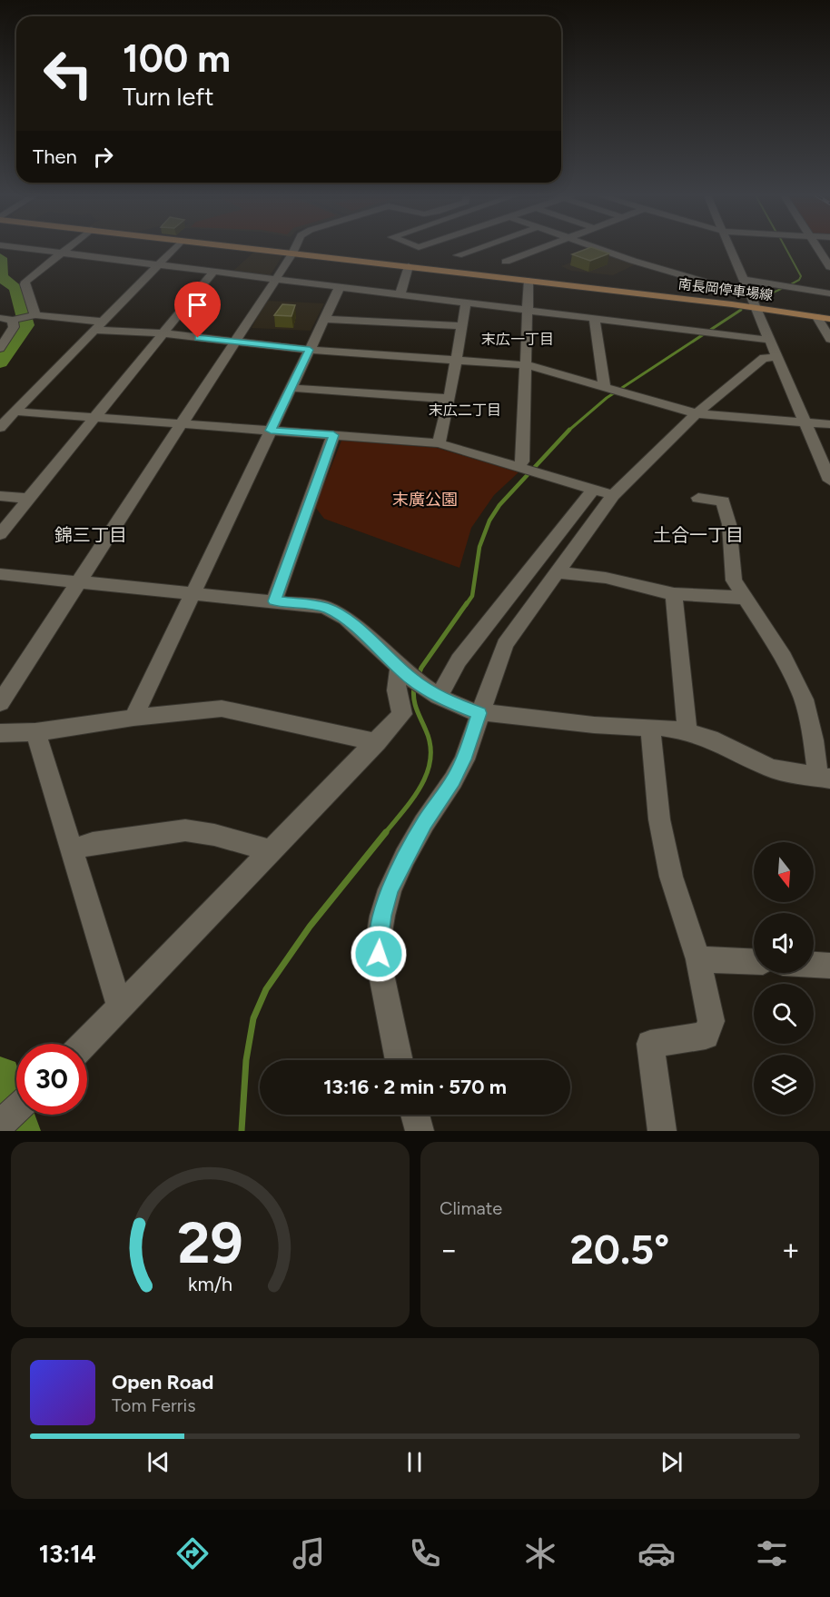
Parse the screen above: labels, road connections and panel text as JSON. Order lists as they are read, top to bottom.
{
  "streets": {
    "main road": ["南長岡停車場線"]
  },
  "districts": [
    "末広一丁目",
    "末広二丁目",
    "錦三丁目",
    "土合一丁目"
  ],
  "parks": ["末廣公園"],
  "north": "bottom",
  "page": {
    "turn": ["100 m", "Turn left"],
    "then": "Then",
    "limit": "30",
    "trip": "13:16 · 2 min · 570 m",
    "tile": "Climate",
    "heat": ["−", "20.5°", "+"],
    "song": ["Open Road", "Tom Ferris"],
    "tabs": "13:14",
    "gauge": ["29", "km/h"]
  }
}
